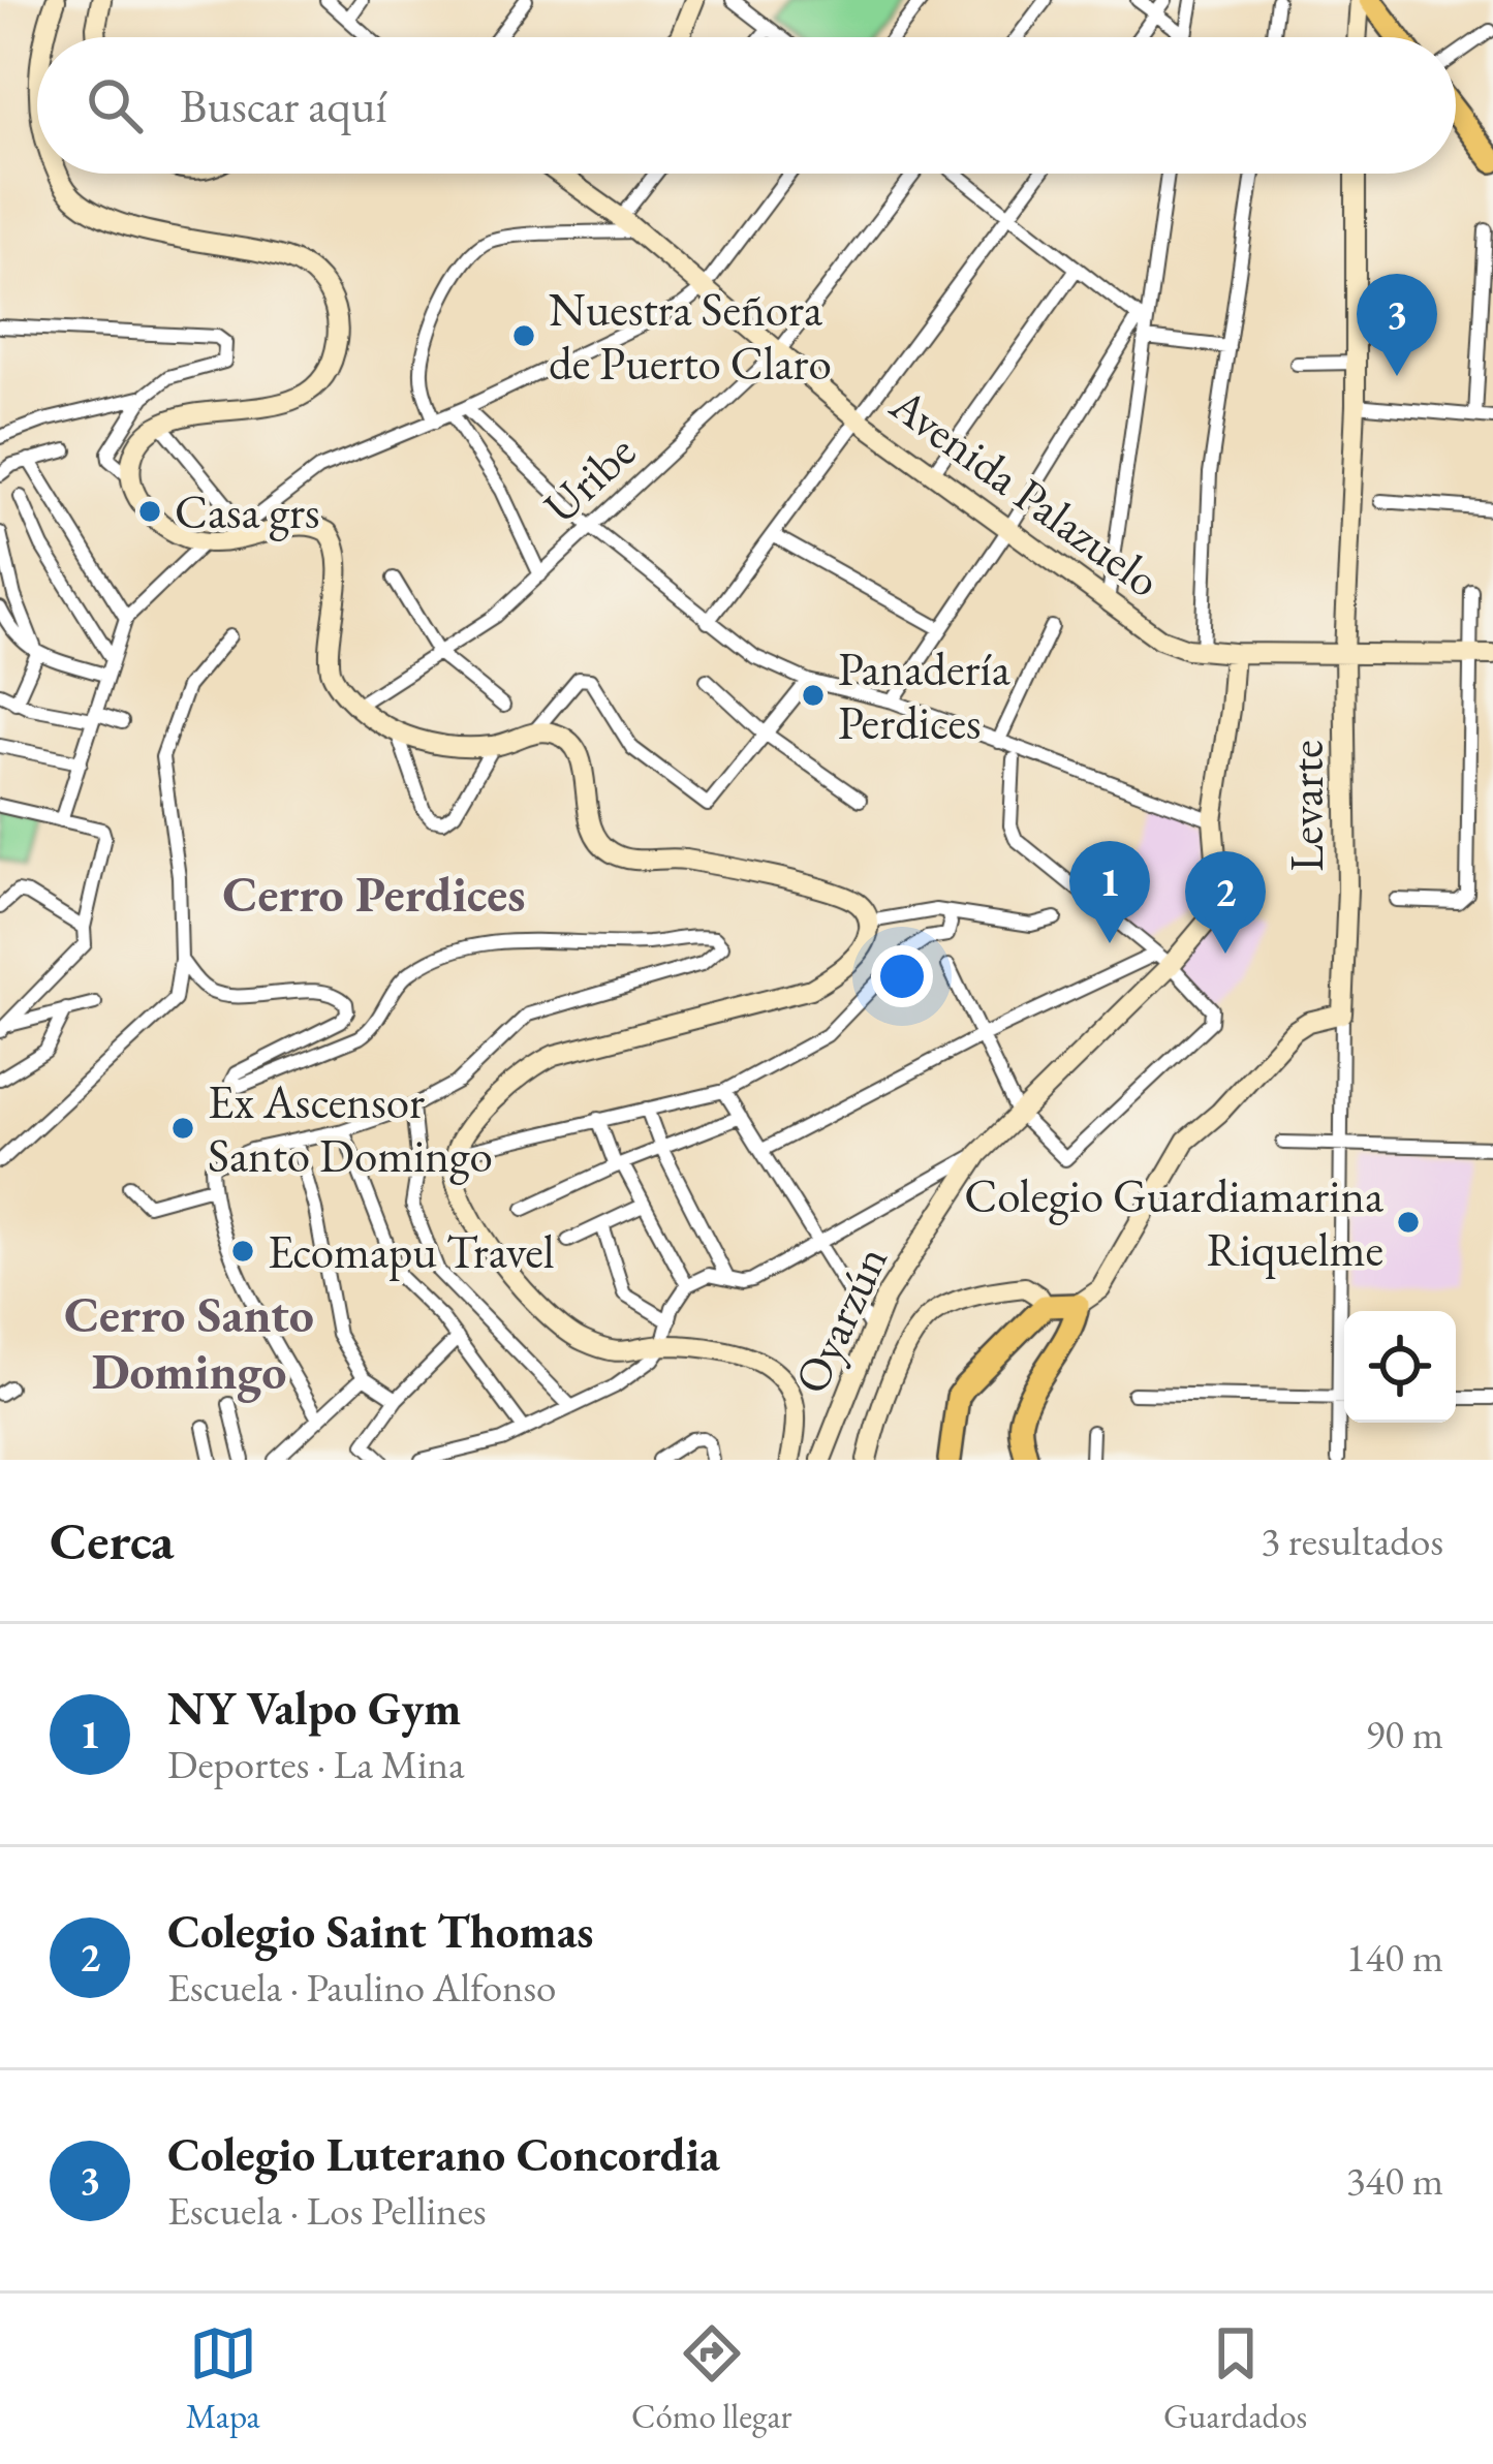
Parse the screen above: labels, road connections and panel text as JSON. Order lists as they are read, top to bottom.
{
  "streets": {
    "main road": ["Avenida Palazuelo", "Levarte", "Oyarzún"],
    "street": ["Uribe"]
  },
  "crossings": [
    ["Uribe", "Avenida Palazuelo"],
    ["Avenida Palazuelo", "Levarte"],
    ["Avenida Palazuelo", "Oyarzún"]
  ],
  "districts": ["Cerro Perdices", "Cerro Santo Domingo"],
  "places": [
    "Nuestra Señora de Puerto Claro",
    "Casa grs",
    "Panadería Perdices",
    "Ex Ascensor Santo Domingo",
    "Colegio Guardiamarina Riquelme",
    "Ecomapu Travel"
  ],
  "page": {
    "search": "Buscar aquí",
    "pins": ["3", "1", "2"],
    "heading": ["Cerca", "3 resultados"],
    "list": [
      {
        "mark": "1",
        "name": "NY Valpo Gym",
        "note": "Deportes · La Mina",
        "value": "90 m"
      },
      {
        "mark": "2",
        "name": "Colegio Saint Thomas",
        "note": "Escuela · Paulino Alfonso",
        "value": "140 m"
      },
      {
        "mark": "3",
        "name": "Colegio Luterano Concordia",
        "note": "Escuela · Los Pellines",
        "value": "340 m"
      }
    ],
    "nav": ["Mapa", "Cómo llegar", "Guardados"]
  }
}
